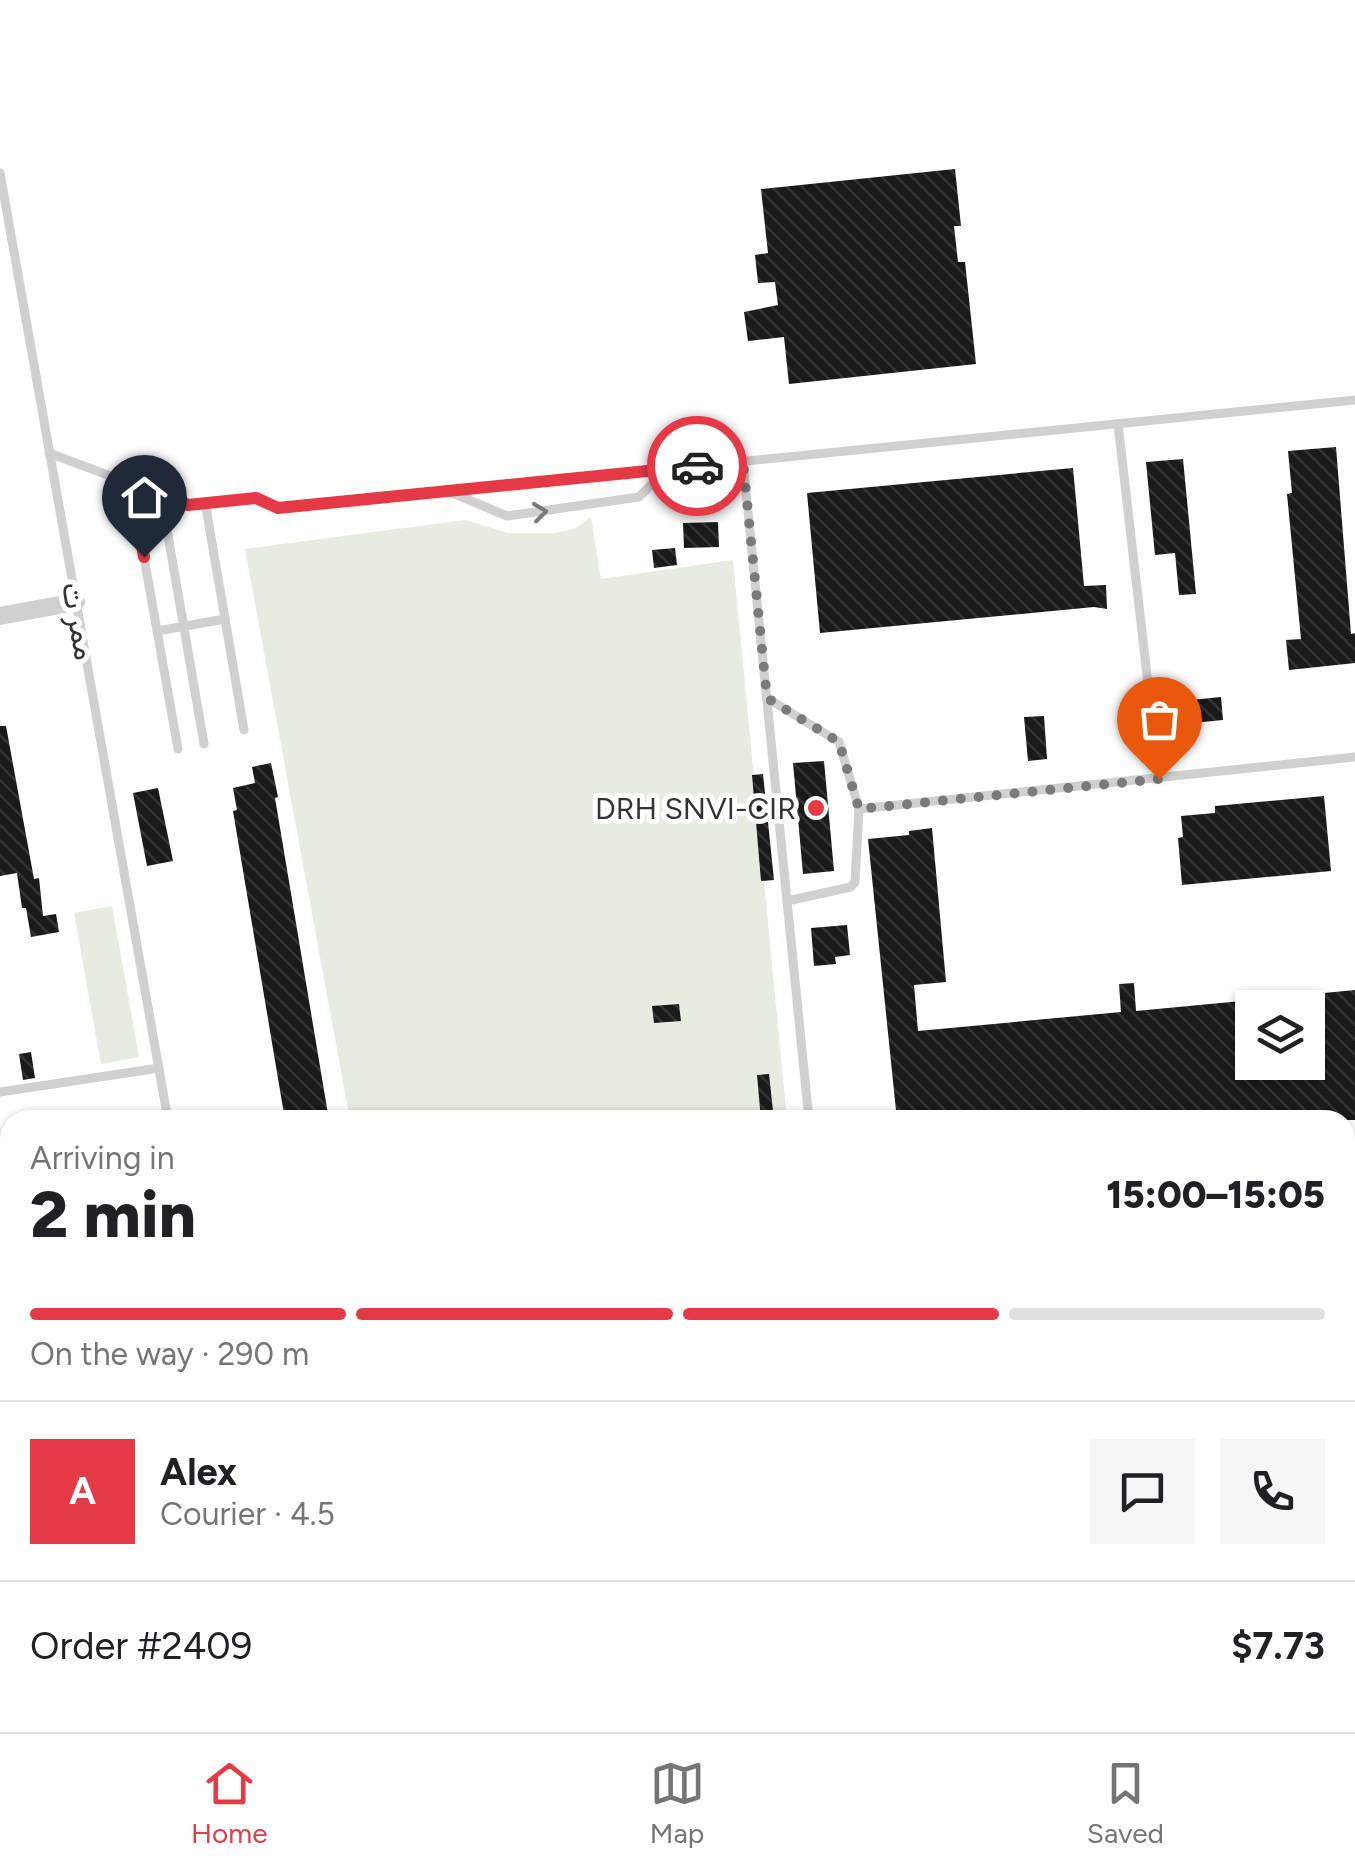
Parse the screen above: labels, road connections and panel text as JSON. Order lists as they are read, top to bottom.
{
  "streets": {
    "lane": ["ممر ت"]
  },
  "places": ["DRH SNVI-CIR"],
  "page": {
    "heading": ["2 min", "Arriving in", "15:00–15:05"],
    "panel": [
      "Alex",
      "Courier · 4.5",
      "Order #2409",
      "$7.73"
    ],
    "bar": "On the way · 290 m",
    "round": "A",
    "tabs": ["Home", "Map", "Saved"]
  }
}
